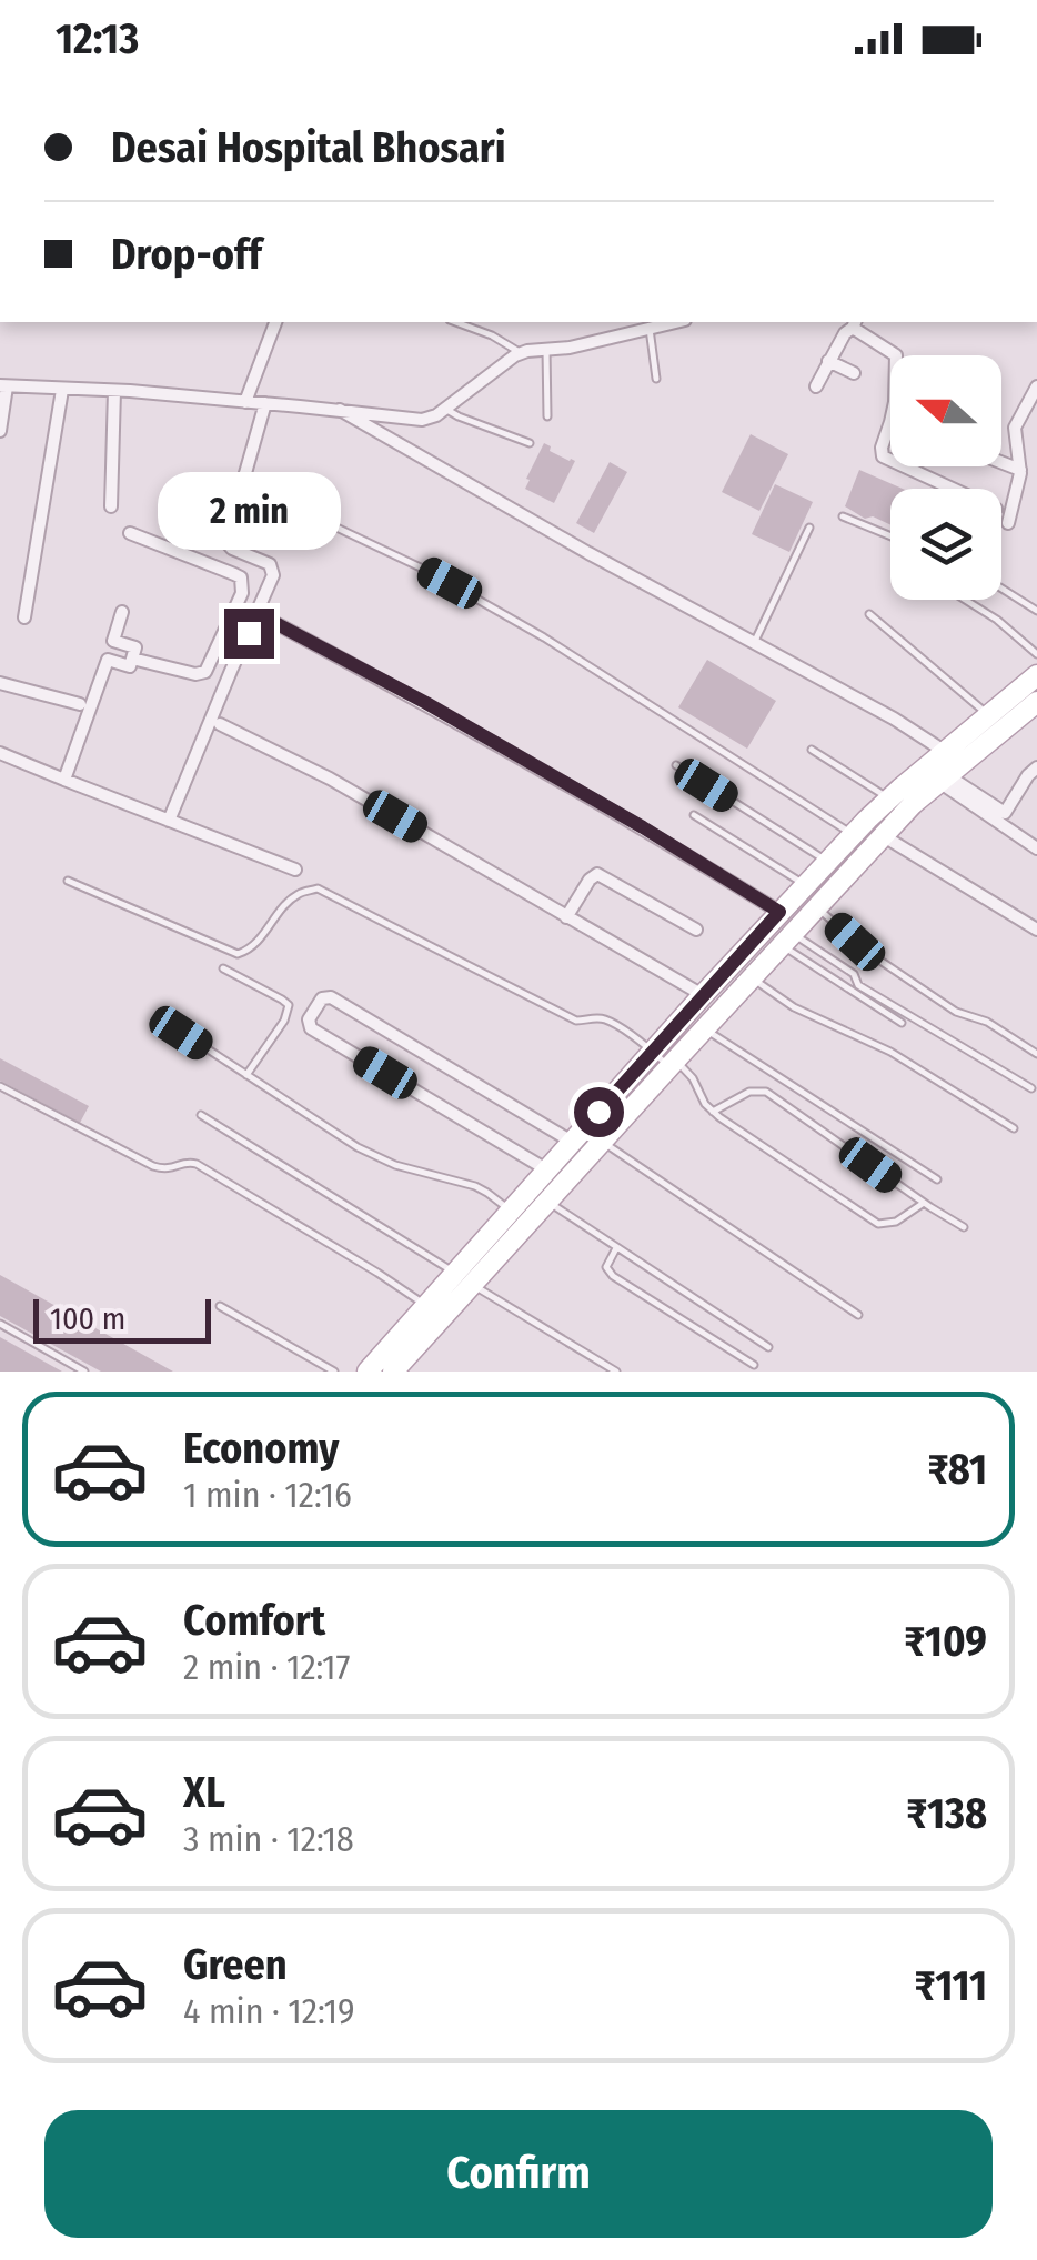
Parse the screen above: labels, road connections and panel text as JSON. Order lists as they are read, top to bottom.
{
  "scale_bar": "100 m",
  "north": "left",
  "page": {
    "status": "12:13",
    "banner": ["Desai Hospital Bhosari", "Drop-off"],
    "bubble": "2 min",
    "scale": "100 m",
    "list": [
      {
        "name": "Economy",
        "note": "1 min · 12:16",
        "value": "₹81"
      },
      {
        "name": "Comfort",
        "note": "2 min · 12:17",
        "value": "₹109"
      },
      {
        "name": "XL",
        "note": "3 min · 12:18",
        "value": "₹138"
      },
      {
        "name": "Green",
        "note": "4 min · 12:19",
        "value": "₹111"
      }
    ],
    "buttons": "Confirm"
  }
}
